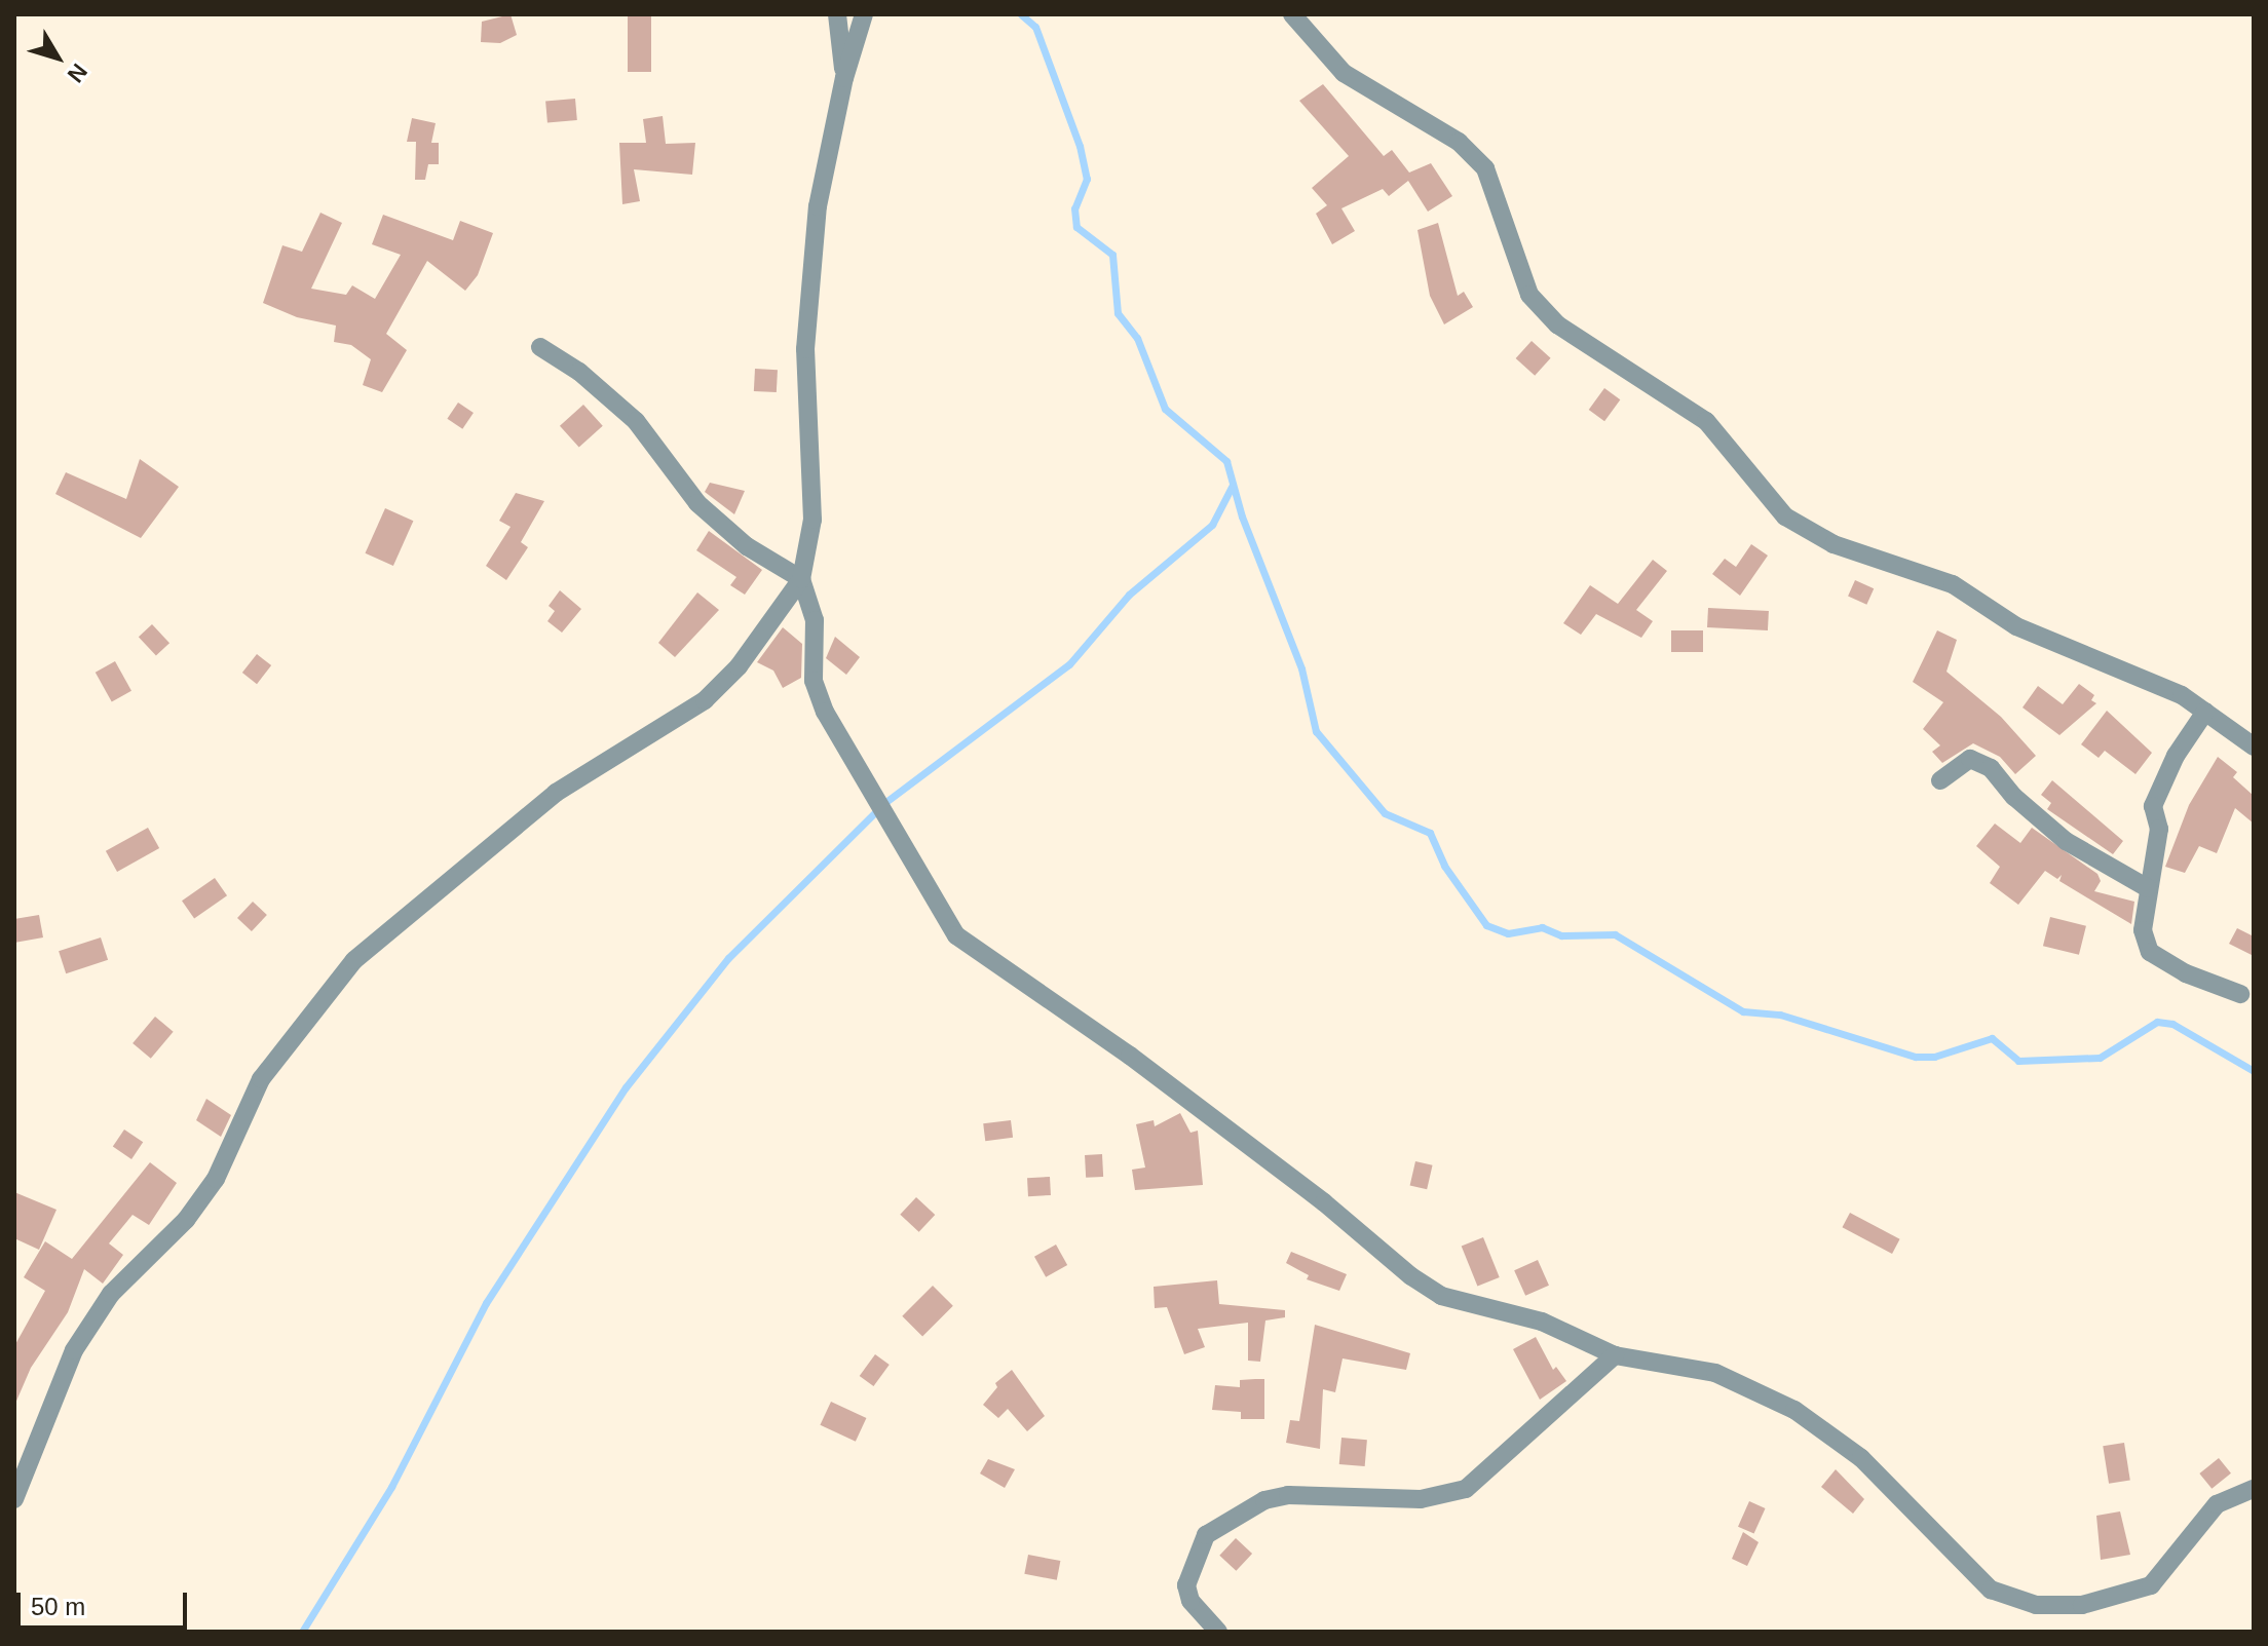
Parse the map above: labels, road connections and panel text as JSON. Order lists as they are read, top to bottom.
{
  "scale_bar": "50 m",
  "north": "bottom right"
}
